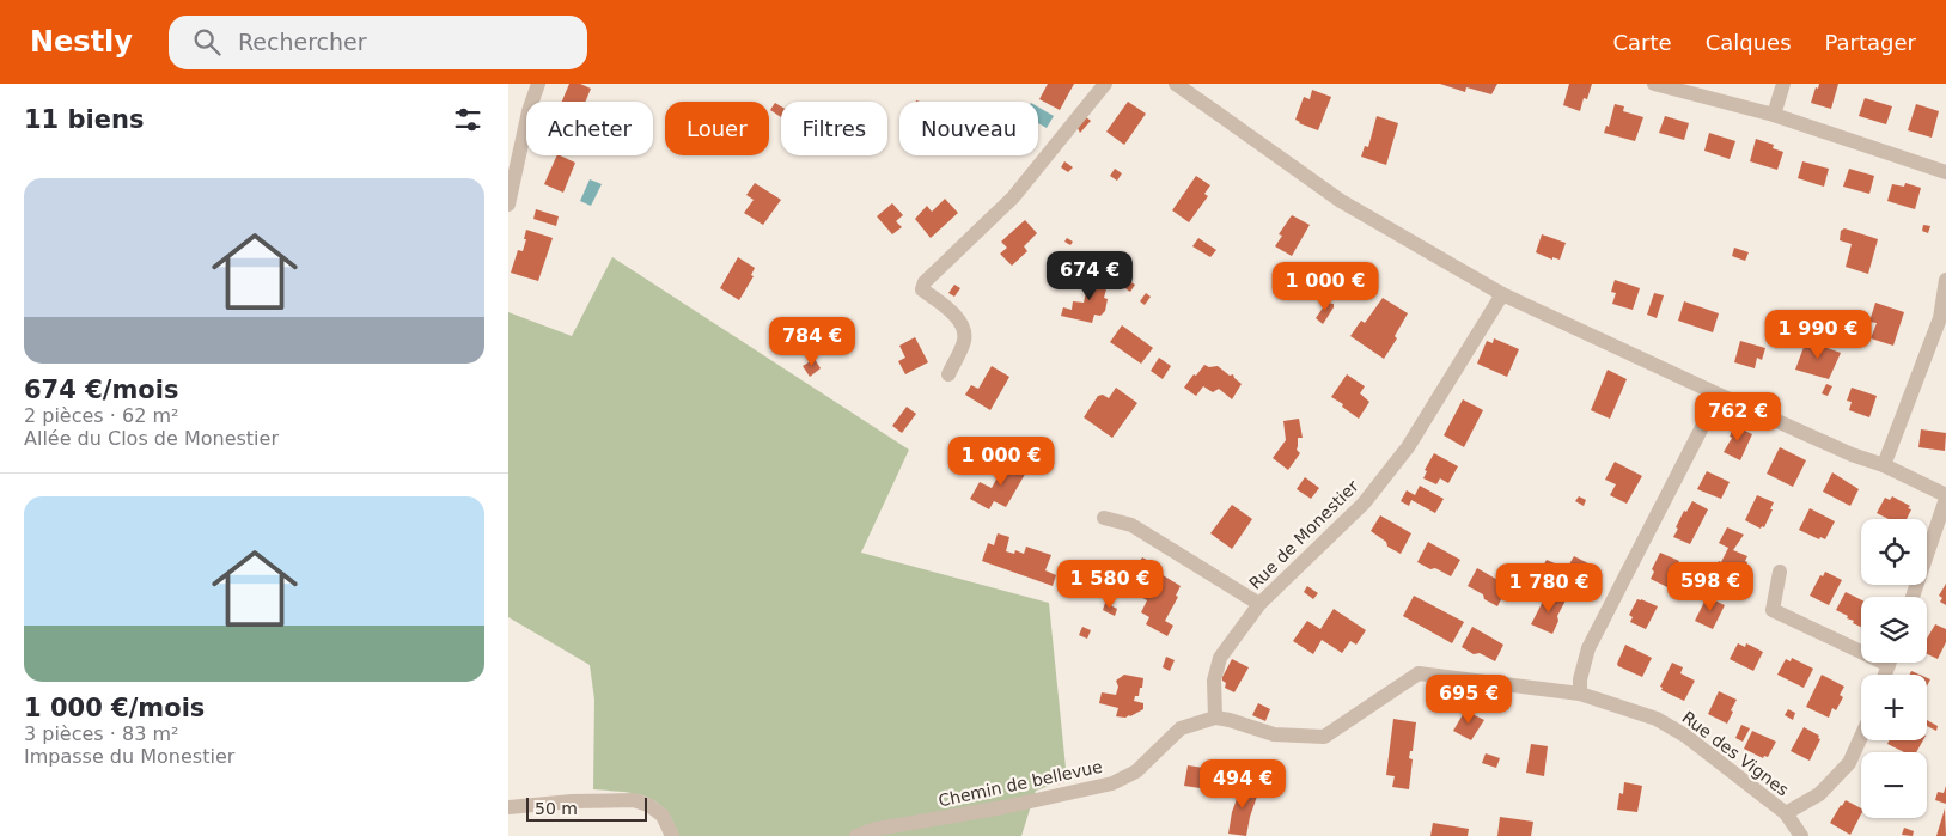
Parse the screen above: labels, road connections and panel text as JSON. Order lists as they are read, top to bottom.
{
  "streets": {
    "street": ["Rue de Monestier", "Rue des Vignes", "Chemin de bellevue"]
  },
  "crossings": [
    ["Rue de Monestier", "Chemin de bellevue"]
  ],
  "scale_bar": "50 m",
  "page": {
    "header": "Nestly",
    "search": "Rechercher",
    "nav": ["Carte", "Calques", "Partager"],
    "heading": "11 biens",
    "chip": [
      "Acheter",
      "Louer",
      "Filtres",
      "Nouveau"
    ],
    "list": [
      {
        "name": "674 €/mois",
        "note": "2 pièces · 62 m² · Allée du Clos de Monestier"
      },
      {
        "name": "1 000 €/mois",
        "note": "3 pièces · 83 m² · Impasse du Monestier"
      }
    ],
    "price": [
      "674 €",
      "1 000 €",
      "1 990 €",
      "784 €",
      "762 €",
      "1 000 €",
      "1 580 €",
      "598 €",
      "1 780 €",
      "695 €",
      "494 €"
    ],
    "map_buttons": ["+", "−"],
    "scale": "50 m"
  }
}
